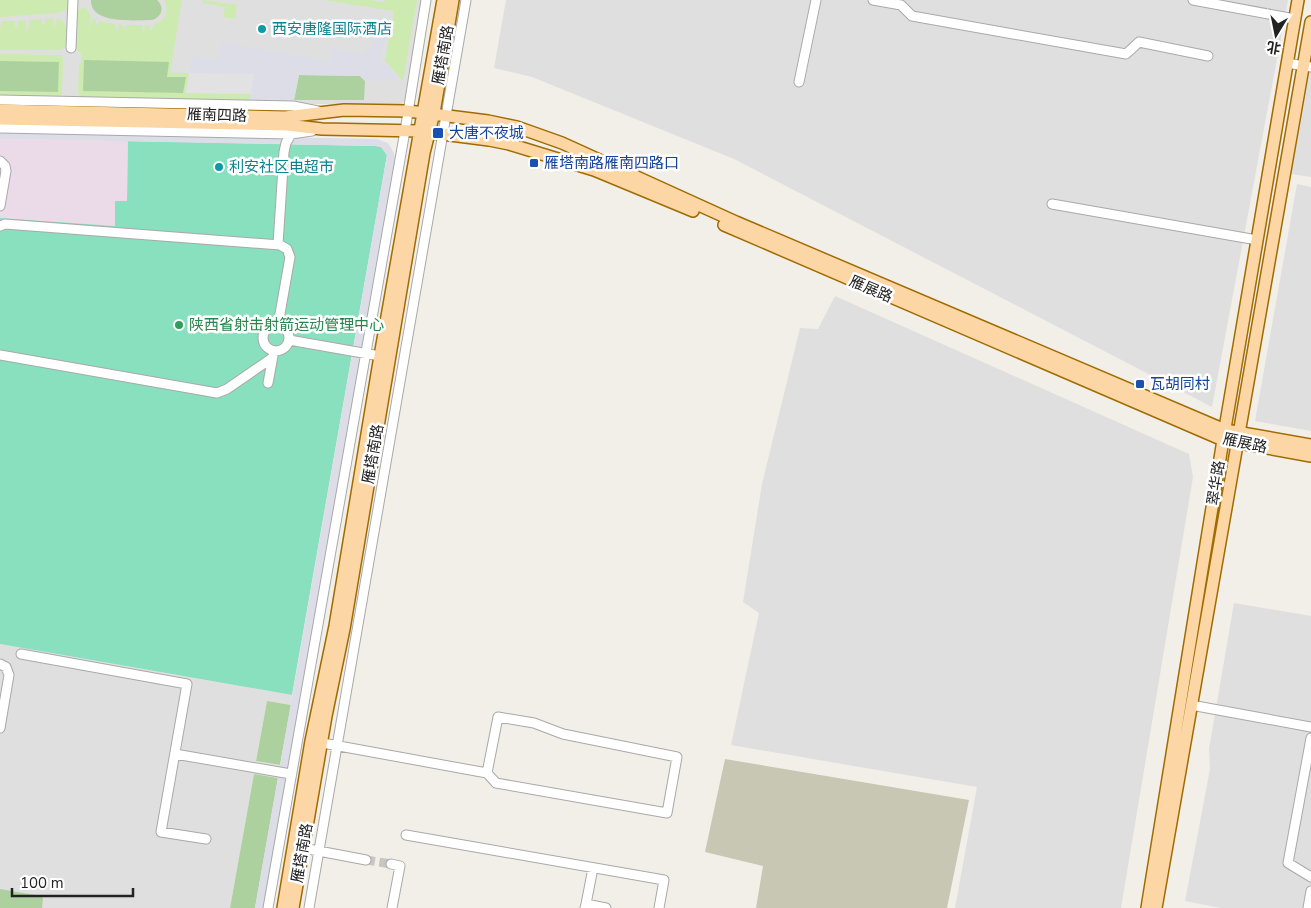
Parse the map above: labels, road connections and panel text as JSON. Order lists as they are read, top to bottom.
{
  "streets": {
    "main road": [
      "雁塔南路",
      "雁南四路",
      "雁展路",
      "翠华路"
    ]
  },
  "crossings": [
    ["雁塔南路", "雁南四路"],
    ["雁塔南路", "雁展路"],
    ["雁南四路", "雁展路"],
    ["雁展路", "翠华路"]
  ],
  "places": {
    "other": ["西安唐隆国际酒店", "利安社区电超市", "陕西省射击射箭运动管理中心"],
    "transit": ["大唐不夜城", "雁塔南路雁南四路口", "瓦胡同村"]
  },
  "scale_bar": "100 m",
  "north": "bottom"
}
